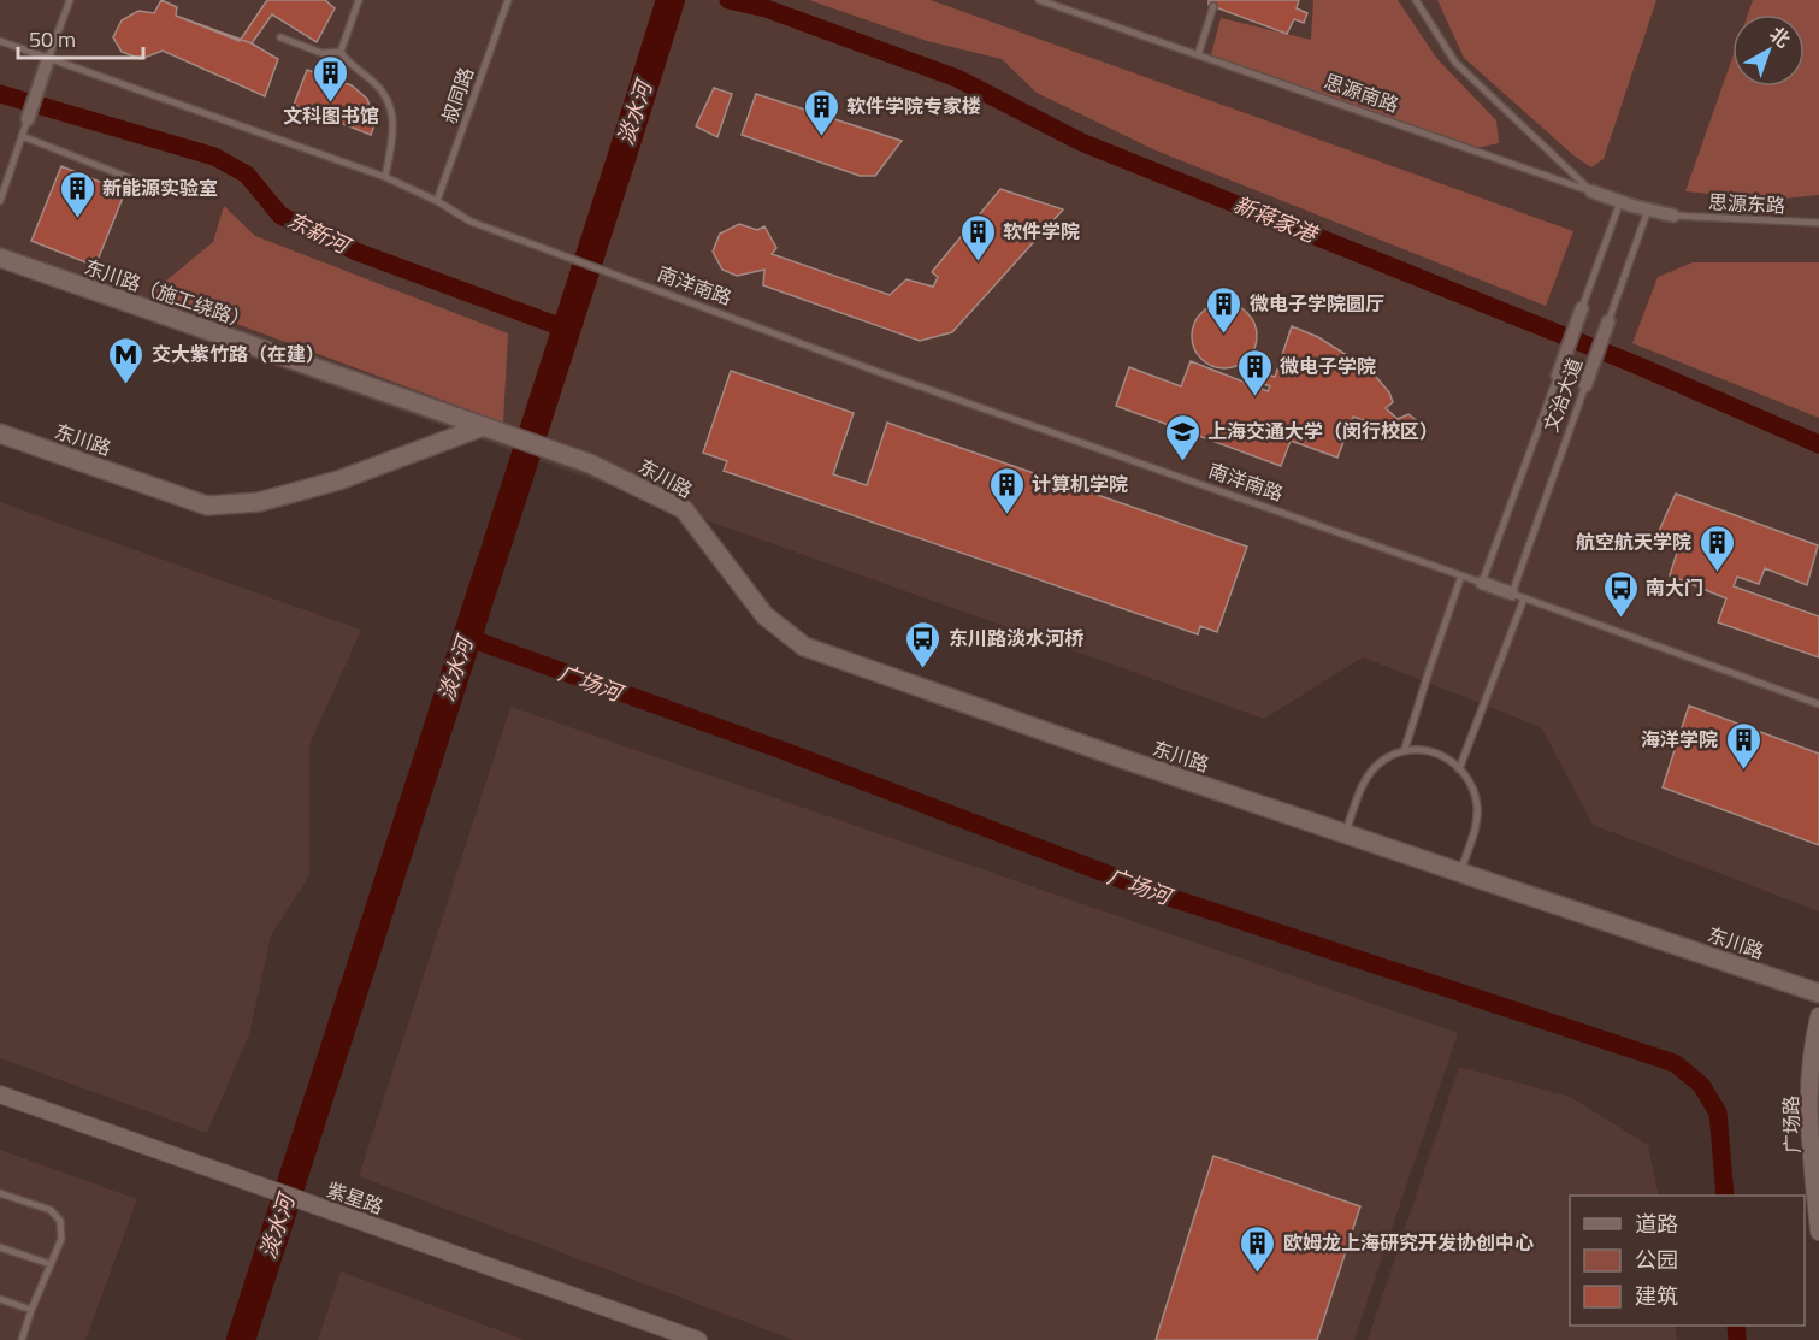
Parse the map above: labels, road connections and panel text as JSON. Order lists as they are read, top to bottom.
{
  "streets": {
    "main road": ["东川路（施工绕路）", "东川路"],
    "street": [
      "思源南路",
      "南洋南路",
      "文治大道",
      "广场路",
      "紫星路"
    ],
    "lane": ["叔同路", "思源东路"]
  },
  "crossings": [
    ["思源南路", "思源东路"],
    ["思源南路", "文治大道"],
    ["叔同路", "南洋南路"],
    ["南洋南路", "文治大道"],
    ["东川路（施工绕路）", "东川路"],
    ["文治大道", "东川路"]
  ],
  "water": [
    "淡水河",
    "新蒋家港",
    "东新河",
    "广场河"
  ],
  "places": {
    "building": [
      "文科图书馆",
      "软件学院专家楼",
      "新能源实验室",
      "软件学院",
      "微电子学院圆厅",
      "微电子学院",
      "计算机学院",
      "航空航天学院",
      "海洋学院",
      "欧姆龙上海研究开发协创中心"
    ],
    "metro station": ["交大紫竹路（在建）"],
    "school or university": ["上海交通大学（闵行校区）"],
    "bus stop": ["南大门", "东川路淡水河桥"]
  },
  "legend": ["道路", "公园", "建筑"],
  "scale_bar": "50 m",
  "north": "top right"
}
